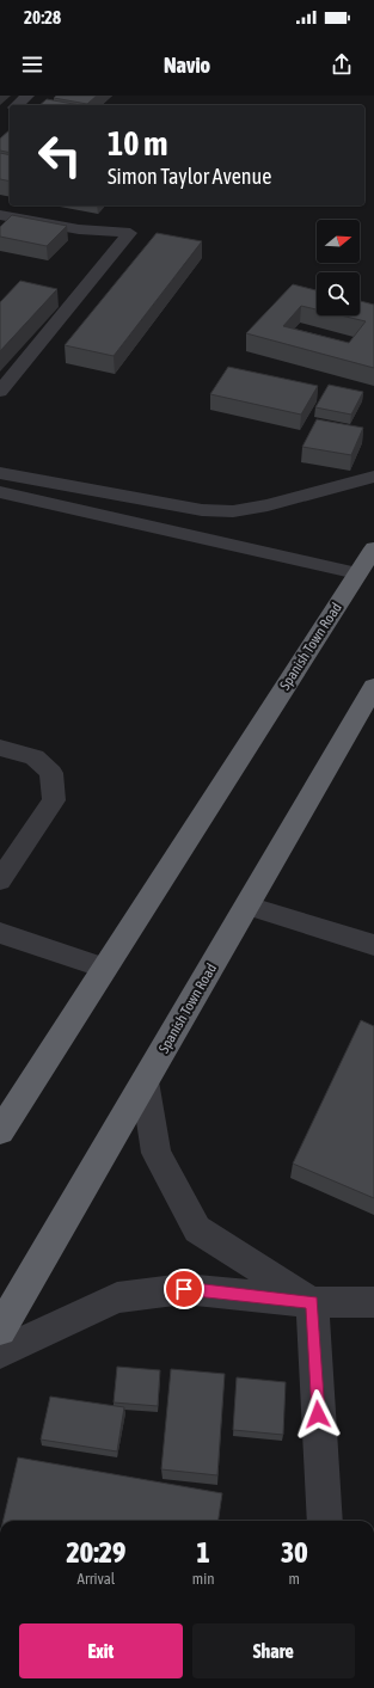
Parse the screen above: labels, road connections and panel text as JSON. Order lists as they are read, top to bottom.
{
  "streets": {
    "highway": ["Spanish Town Road"]
  },
  "north": "right",
  "page": {
    "status": "20:28",
    "header": "Navio",
    "turn": ["10 m", "Simon Taylor Avenue"],
    "eta": [
      "20:29",
      "Arrival",
      "1",
      "min",
      "30",
      "m"
    ],
    "buttons": ["Exit", "Share"]
  }
}
